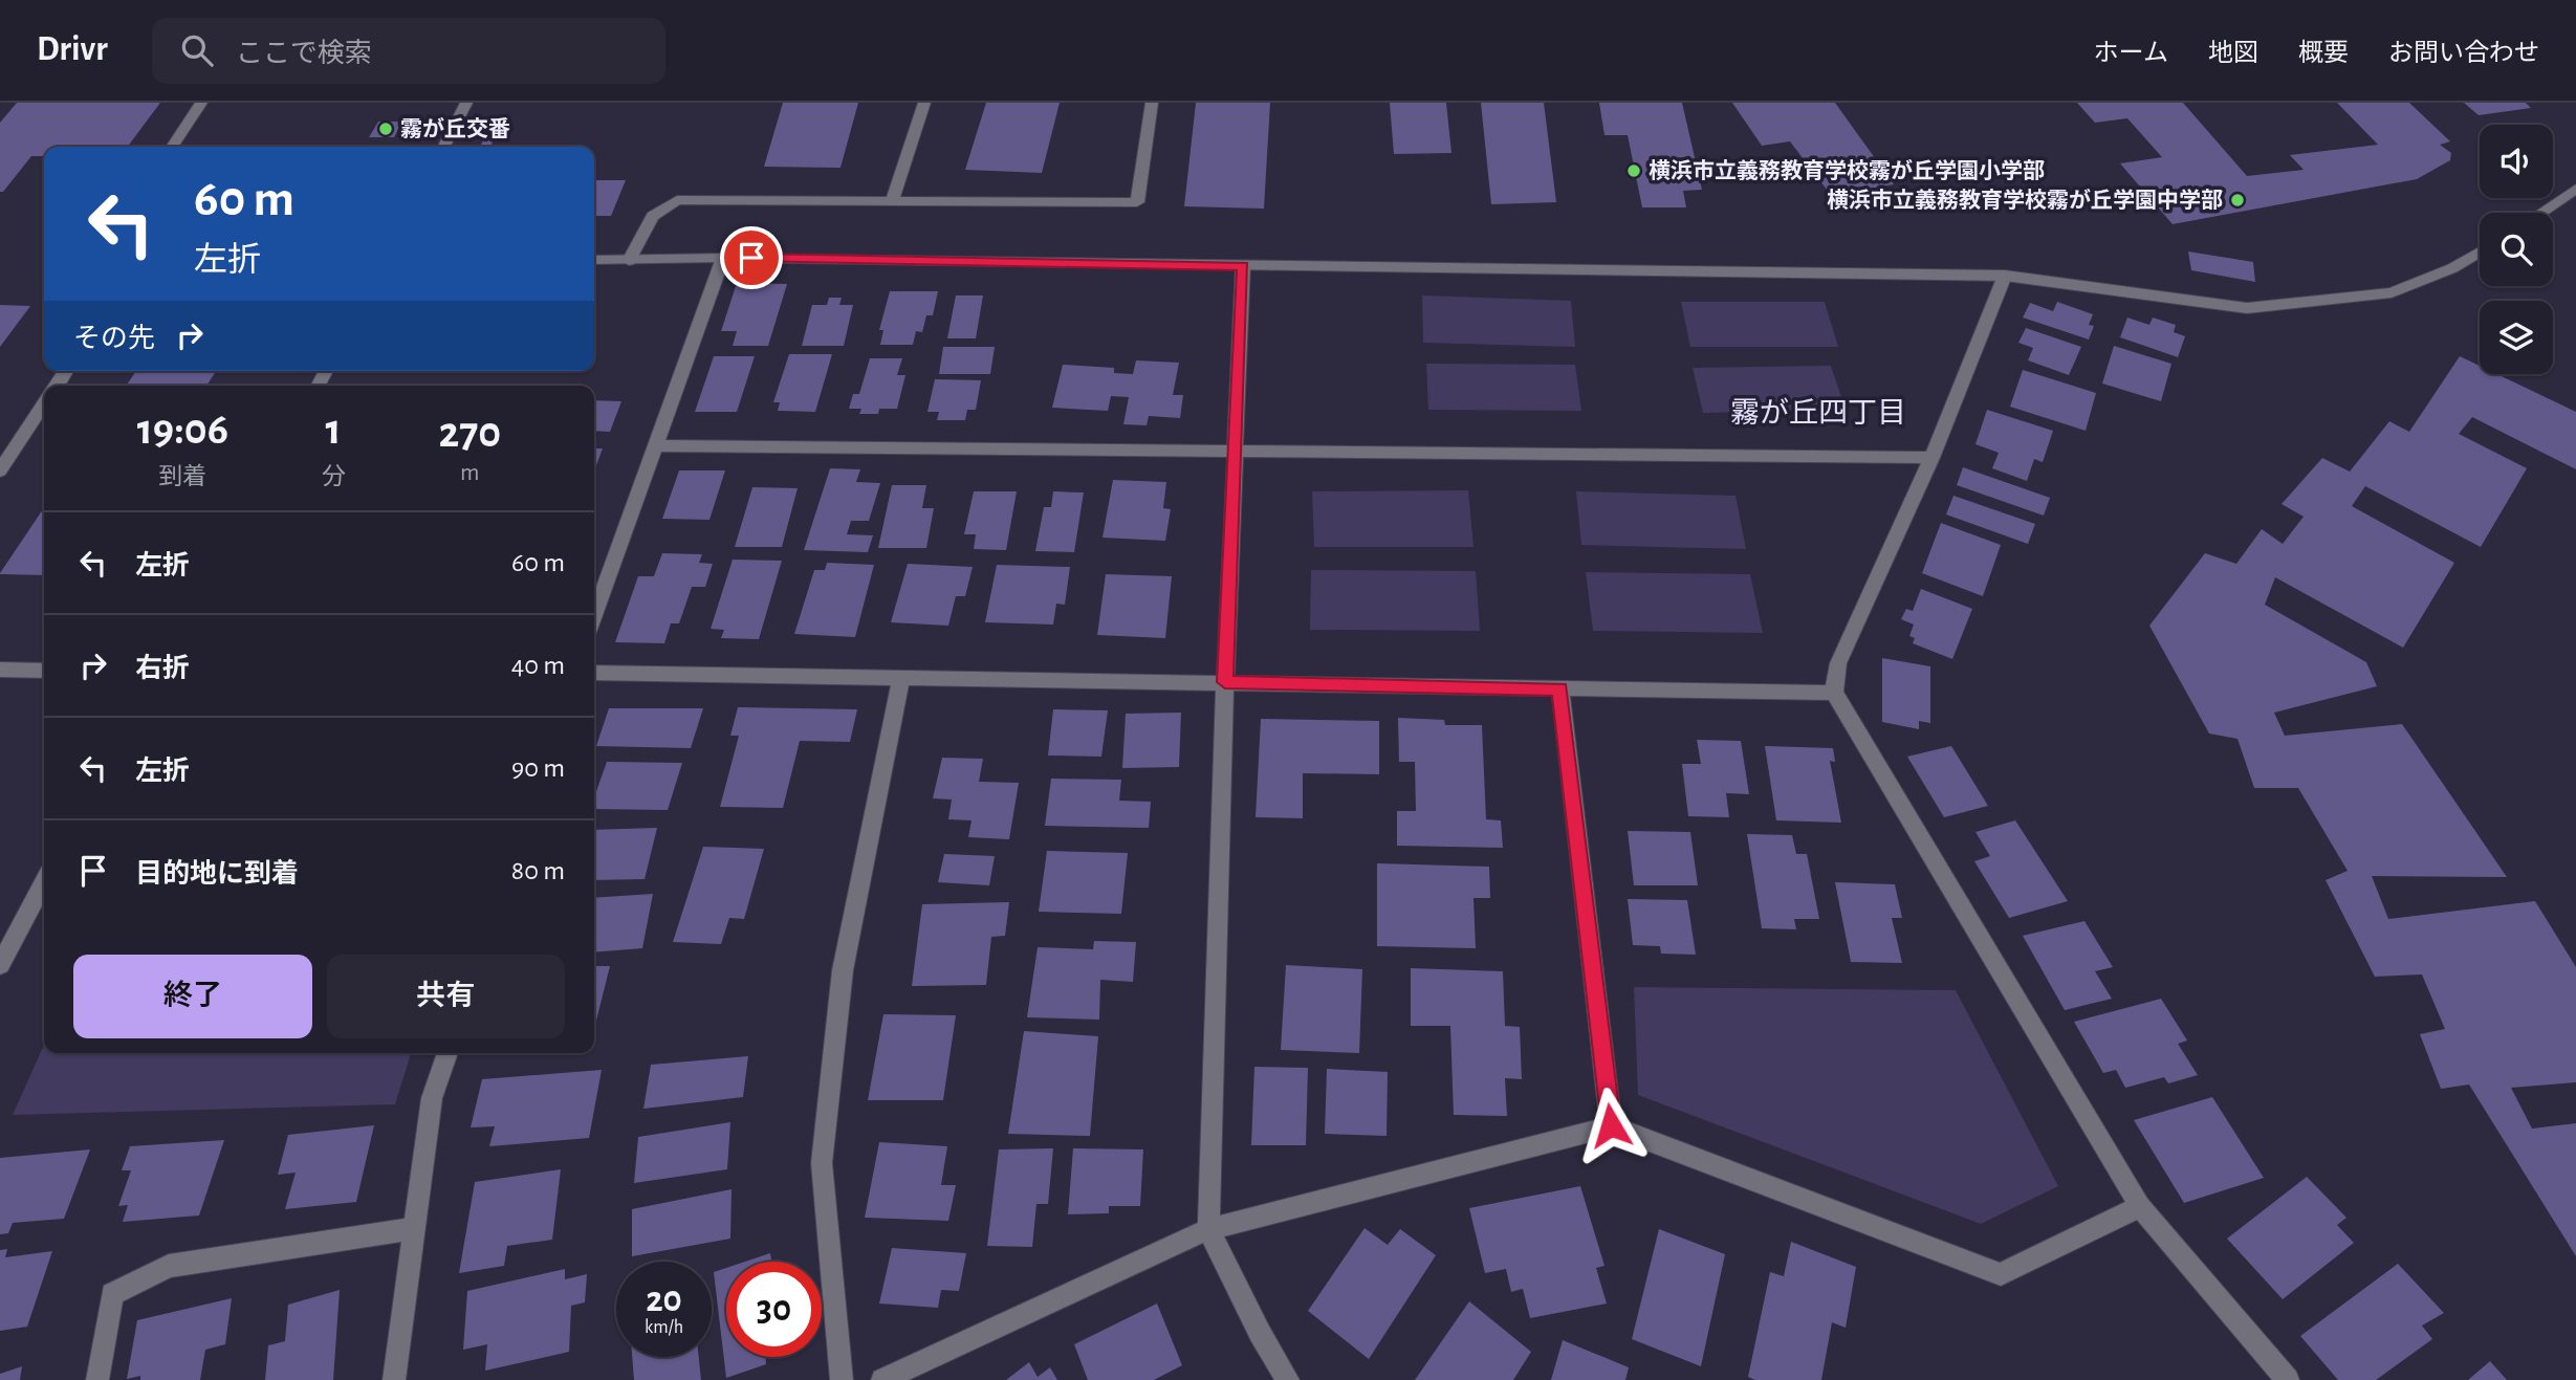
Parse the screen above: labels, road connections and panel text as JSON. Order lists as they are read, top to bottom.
{
  "districts": ["霧が丘四丁目"],
  "places": ["霧が丘交番", "横浜市立義務教育学校霧が丘学園小学部", "横浜市立義務教育学校霧が丘学園中学部"],
  "page": {
    "header": "Drivr",
    "search": "ここで検索",
    "nav": [
      "ホーム",
      "地図",
      "概要",
      "お問い合わせ"
    ],
    "turn": ["60 m", "左折"],
    "then": "その先",
    "eta": [
      "19:06",
      "到着",
      "1",
      "分",
      "270",
      "m"
    ],
    "list": [
      {
        "name": "左折",
        "value": "60 m"
      },
      {
        "name": "右折",
        "value": "40 m"
      },
      {
        "name": "左折",
        "value": "90 m"
      },
      {
        "name": "目的地に到着",
        "value": "80 m"
      }
    ],
    "buttons": ["終了", "共有"],
    "speed": "20 km/h",
    "limit": "30"
  }
}
